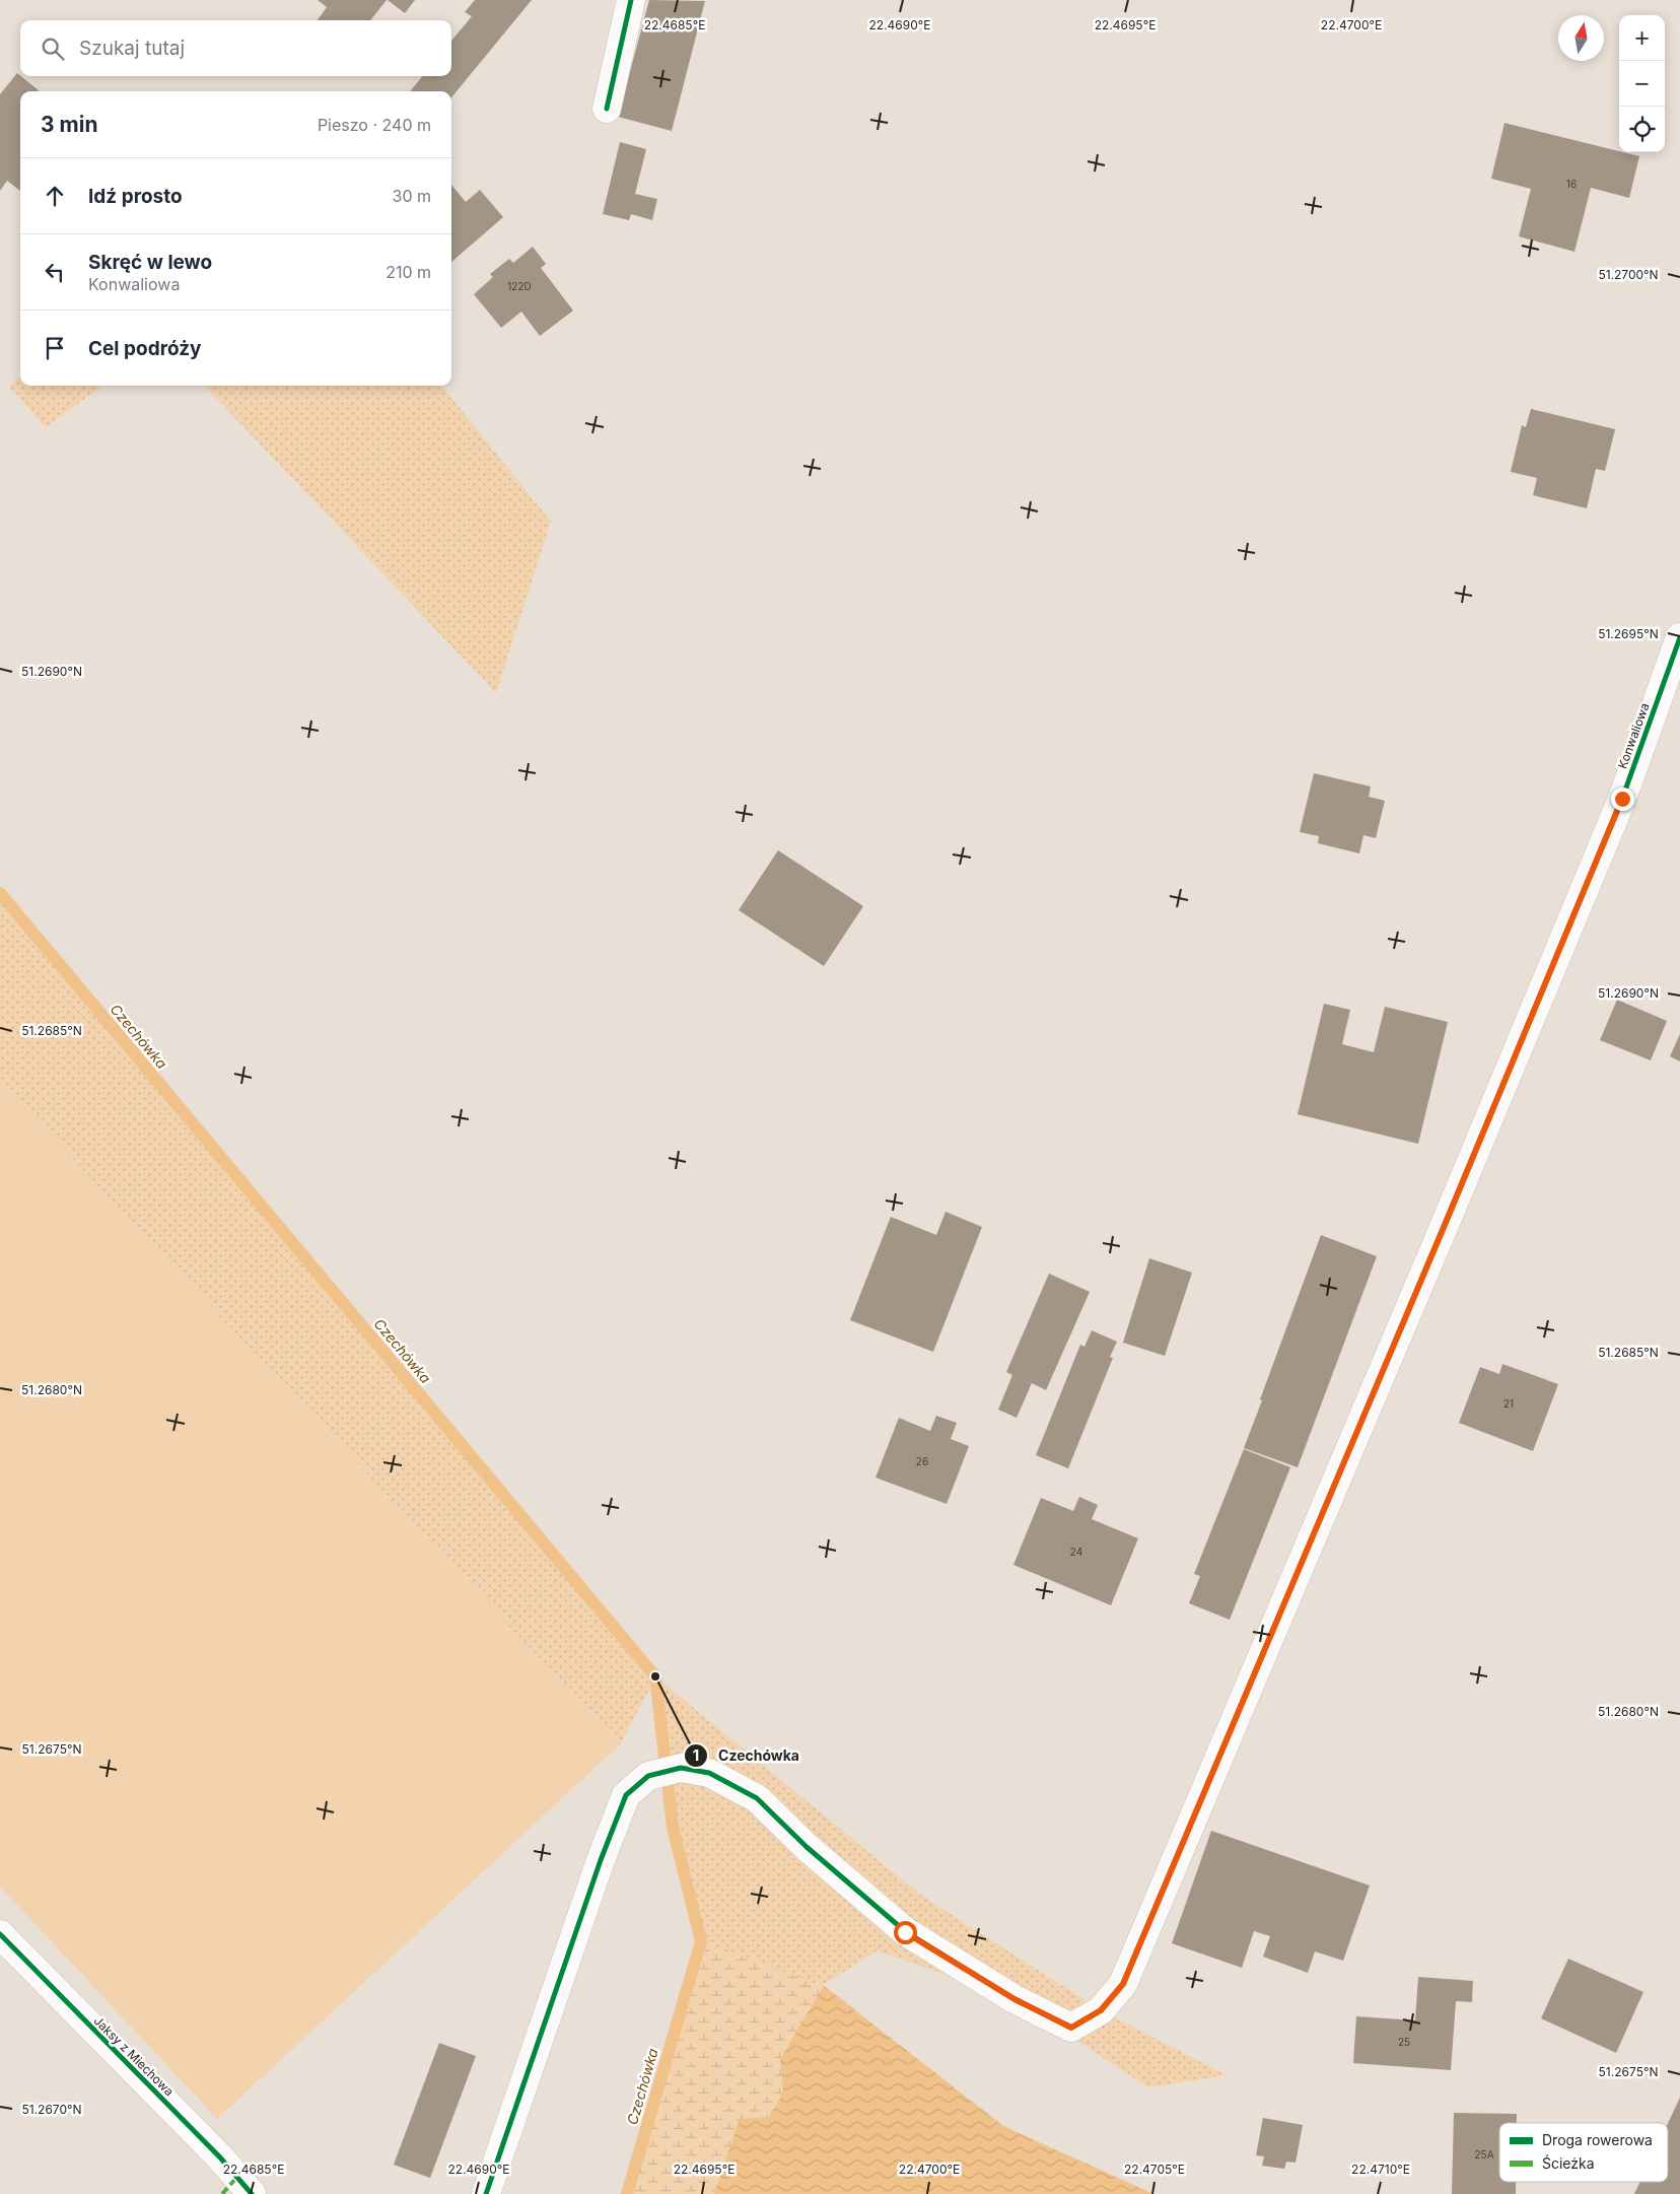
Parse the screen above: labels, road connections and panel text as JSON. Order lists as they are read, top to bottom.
{
  "streets": {
    "street": ["Konwaliowa", "Jaksy z Miechowa"]
  },
  "water": ["Czechówka"],
  "places": ["Czechówka"],
  "house_numbers": [
    "16",
    "122D",
    "21",
    "26",
    "24",
    "25",
    "25A"
  ],
  "legend": ["Droga rowerowa", "Ścieżka"],
  "north": "top",
  "page": {
    "map_buttons": ["+", "−"],
    "search": "Szukaj tutaj",
    "heading": ["3 min", "Pieszo · 240 m"],
    "list": [
      ["Idź prosto", "30 m"],
      ["Skręć w lewo", "Konwaliowa", "210 m"],
      "Cel podróży"
    ]
  },
  "coordinates": [
    "22.4685°E",
    "22.4690°E",
    "22.4695°E",
    "22.4700°E",
    "51.2700°N",
    "51.2695°N",
    "51.2690°N",
    "51.2685°N",
    "51.2680°N",
    "51.2675°N",
    "51.2670°N",
    "22.4705°E",
    "22.4710°E"
  ]
}
